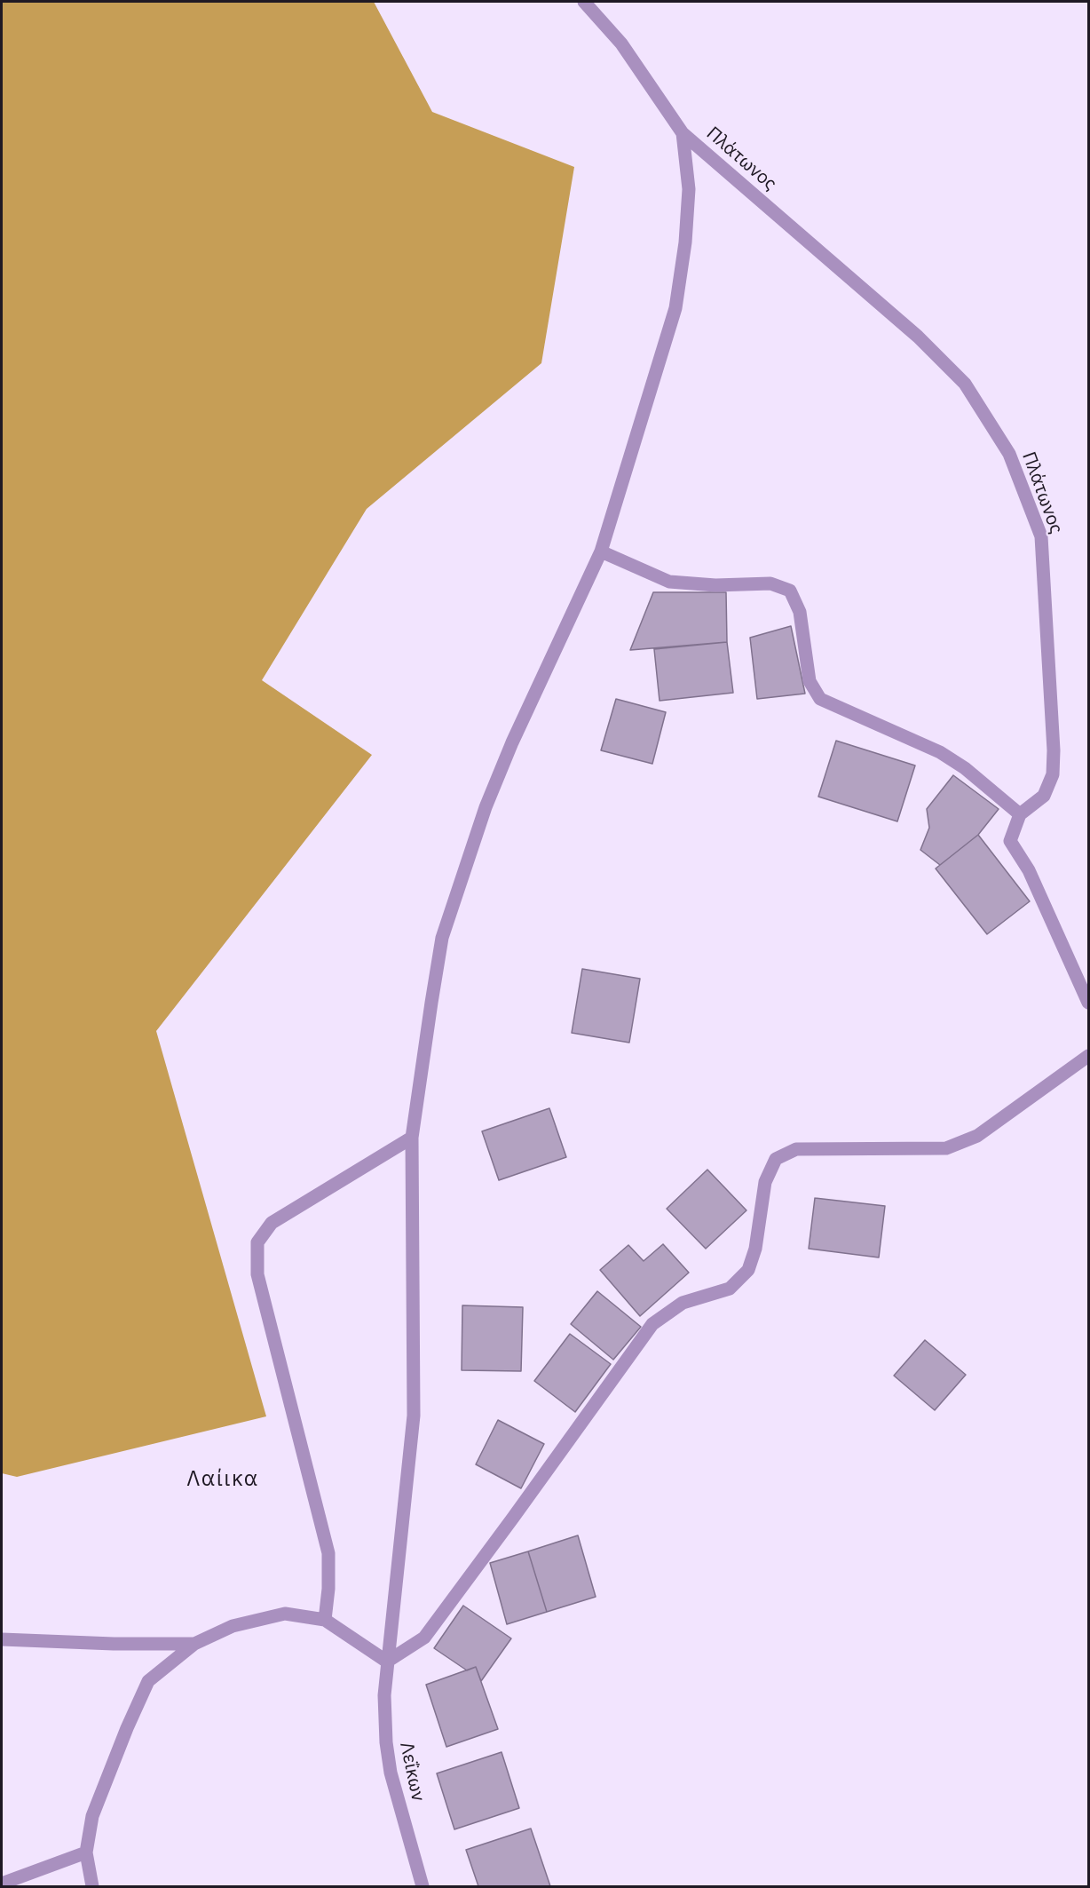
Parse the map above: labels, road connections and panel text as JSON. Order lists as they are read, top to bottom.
{
  "streets": {
    "street": ["Πλάτωνος", "Λεΐκων"]
  },
  "crossings": [
    ["Πλάτωνος", "Λεΐκων"]
  ],
  "districts": ["Λαίικα"]
}
